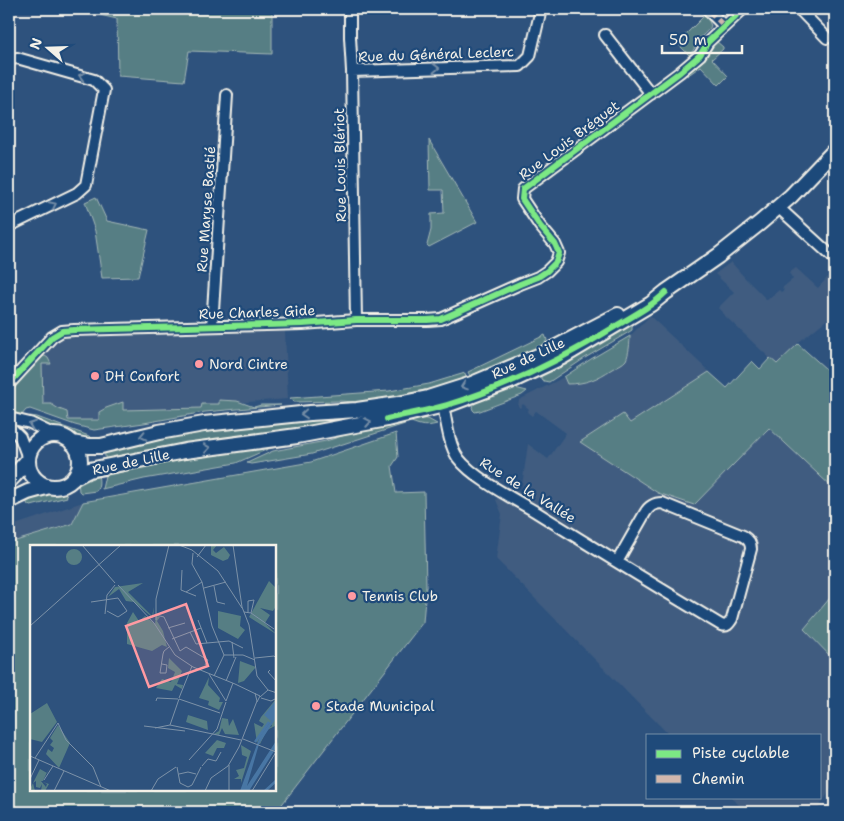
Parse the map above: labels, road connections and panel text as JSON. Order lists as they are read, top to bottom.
{
  "streets": {
    "main road": ["Rue de Lille"],
    "street": [
      "Rue du Général Leclerc",
      "Rue Louis Bréguet",
      "Rue Louis Blériot",
      "Rue Maryse Bastié",
      "Rue Charles Gide",
      "Rue de la Vallée"
    ]
  },
  "crossings": [
    ["Rue du Général Leclerc", "Rue Louis Blériot"],
    ["Rue Louis Bréguet", "Rue Charles Gide"],
    ["Rue Louis Blériot", "Rue Charles Gide"],
    ["Rue Maryse Bastié", "Rue Charles Gide"],
    ["Rue de Lille", "Rue de la Vallée"]
  ],
  "one_way": ["Rue du Général Leclerc"],
  "places": [
    "Nord Cintre",
    "DH Confort",
    "Tennis Club",
    "Stade Municipal"
  ],
  "legend": ["Piste cyclable", "Chemin"],
  "scale_bar": "50 m",
  "north": "left"
}
